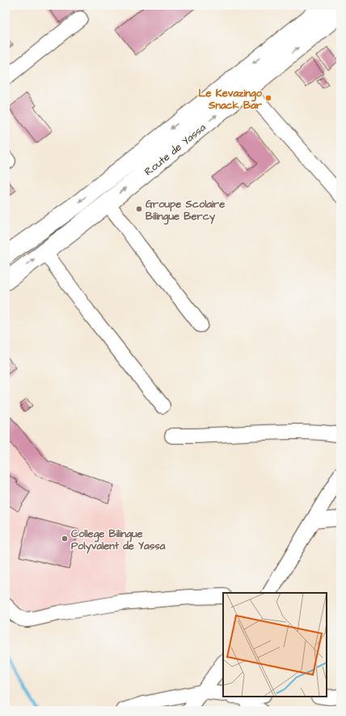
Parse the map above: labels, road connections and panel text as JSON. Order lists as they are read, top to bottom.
{
  "streets": {
    "main road": ["Route de Yassa"]
  },
  "places": ["Le Kevazingo Snack Bar", "Groupe Scolaire Bilingue Bercy", "College Bilingue Polyvalent de Yassa"]
}
